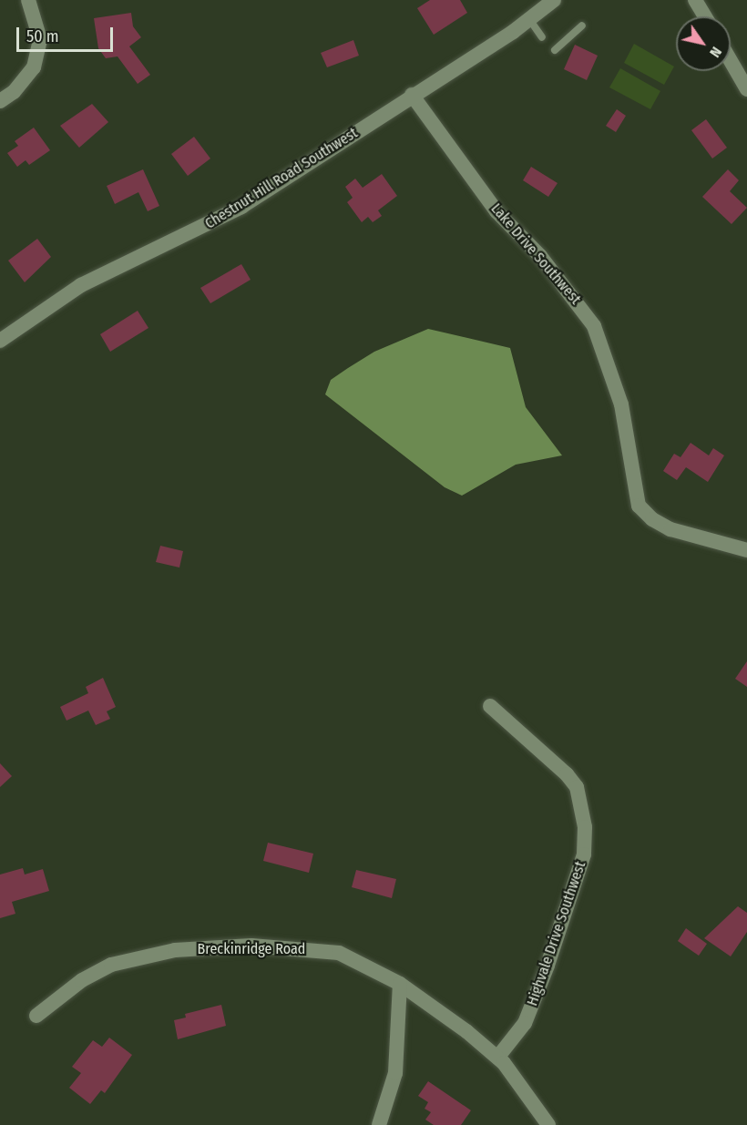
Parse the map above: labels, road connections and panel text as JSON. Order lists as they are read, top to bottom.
{
  "streets": {
    "street": [
      "Chestnut Hill Road Southwest",
      "Lake Drive Southwest",
      "Highvale Drive Southwest",
      "Breckinridge Road"
    ]
  },
  "crossings": [
    ["Chestnut Hill Road Southwest", "Lake Drive Southwest"],
    ["Highvale Drive Southwest", "Breckinridge Road"]
  ],
  "scale_bar": "50 m",
  "north": "bottom right"
}
